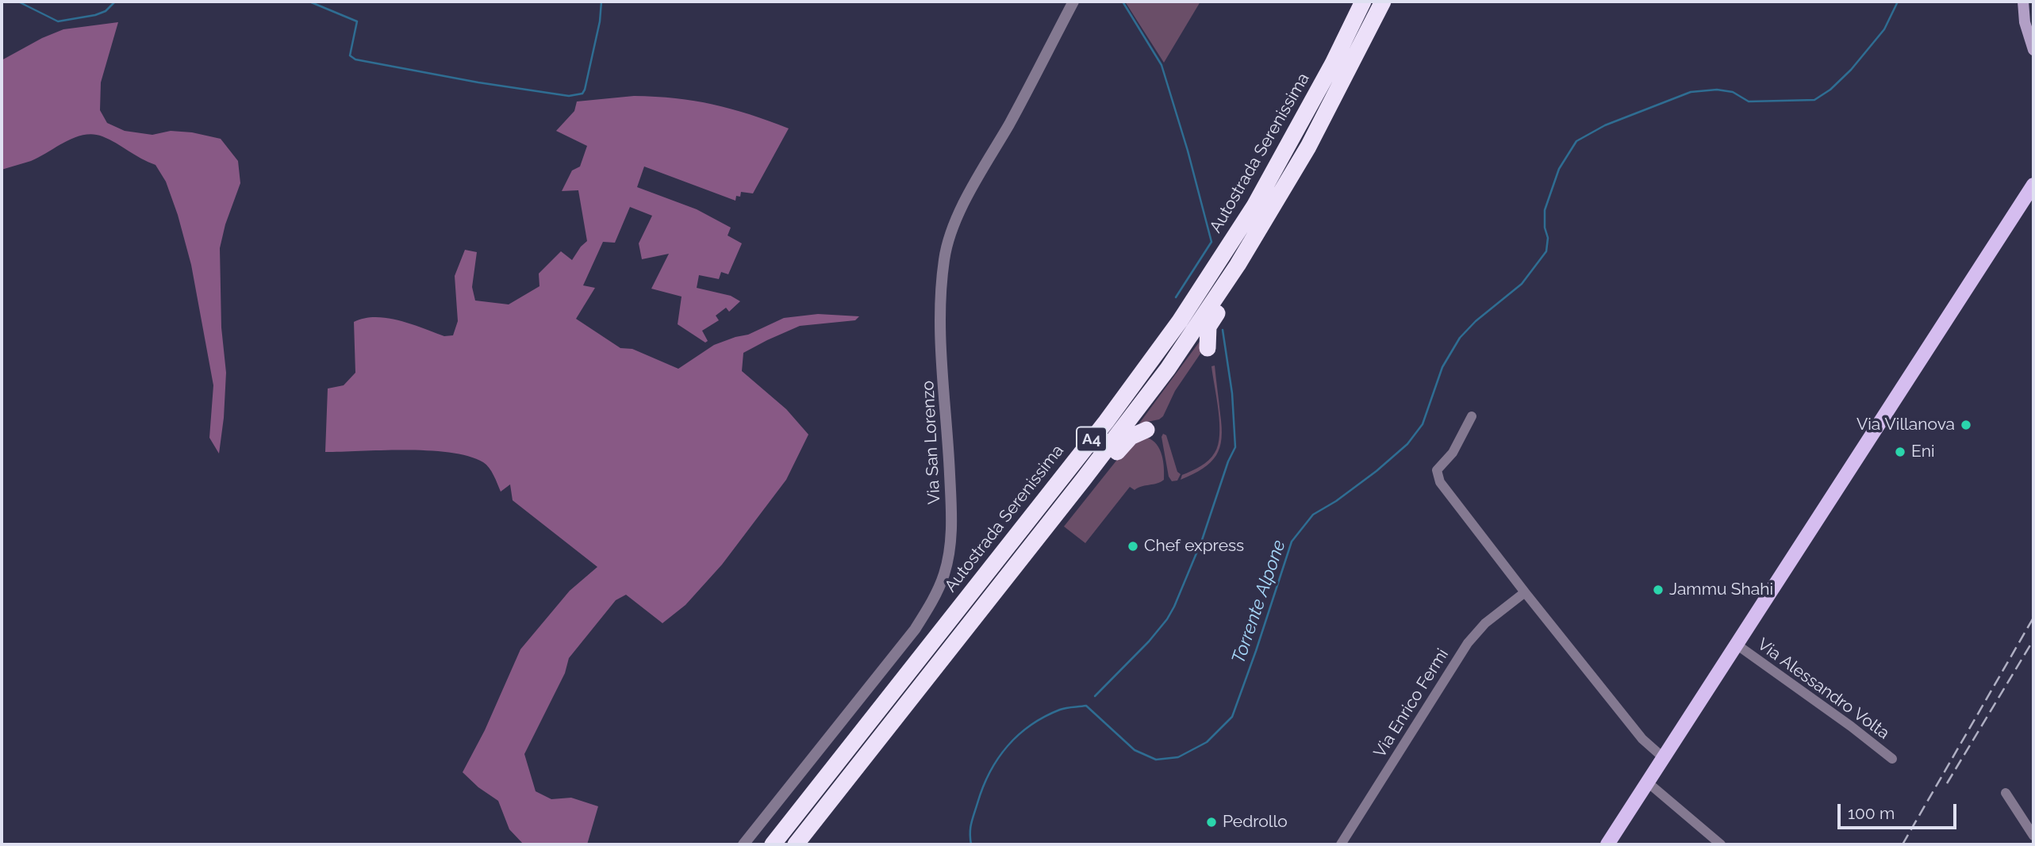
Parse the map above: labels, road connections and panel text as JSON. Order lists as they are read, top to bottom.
{
  "streets": {
    "highway": ["Autostrada Serenissima", "A4"],
    "street": ["Via San Lorenzo", "Via Alessandro Volta", "Via Enrico Fermi"]
  },
  "water": ["Torrente Alpone"],
  "places": [
    "Via Villanova",
    "Eni",
    "Chef express",
    "Jammu Shahi",
    "Pedrollo"
  ],
  "scale_bar": "100 m"
}
